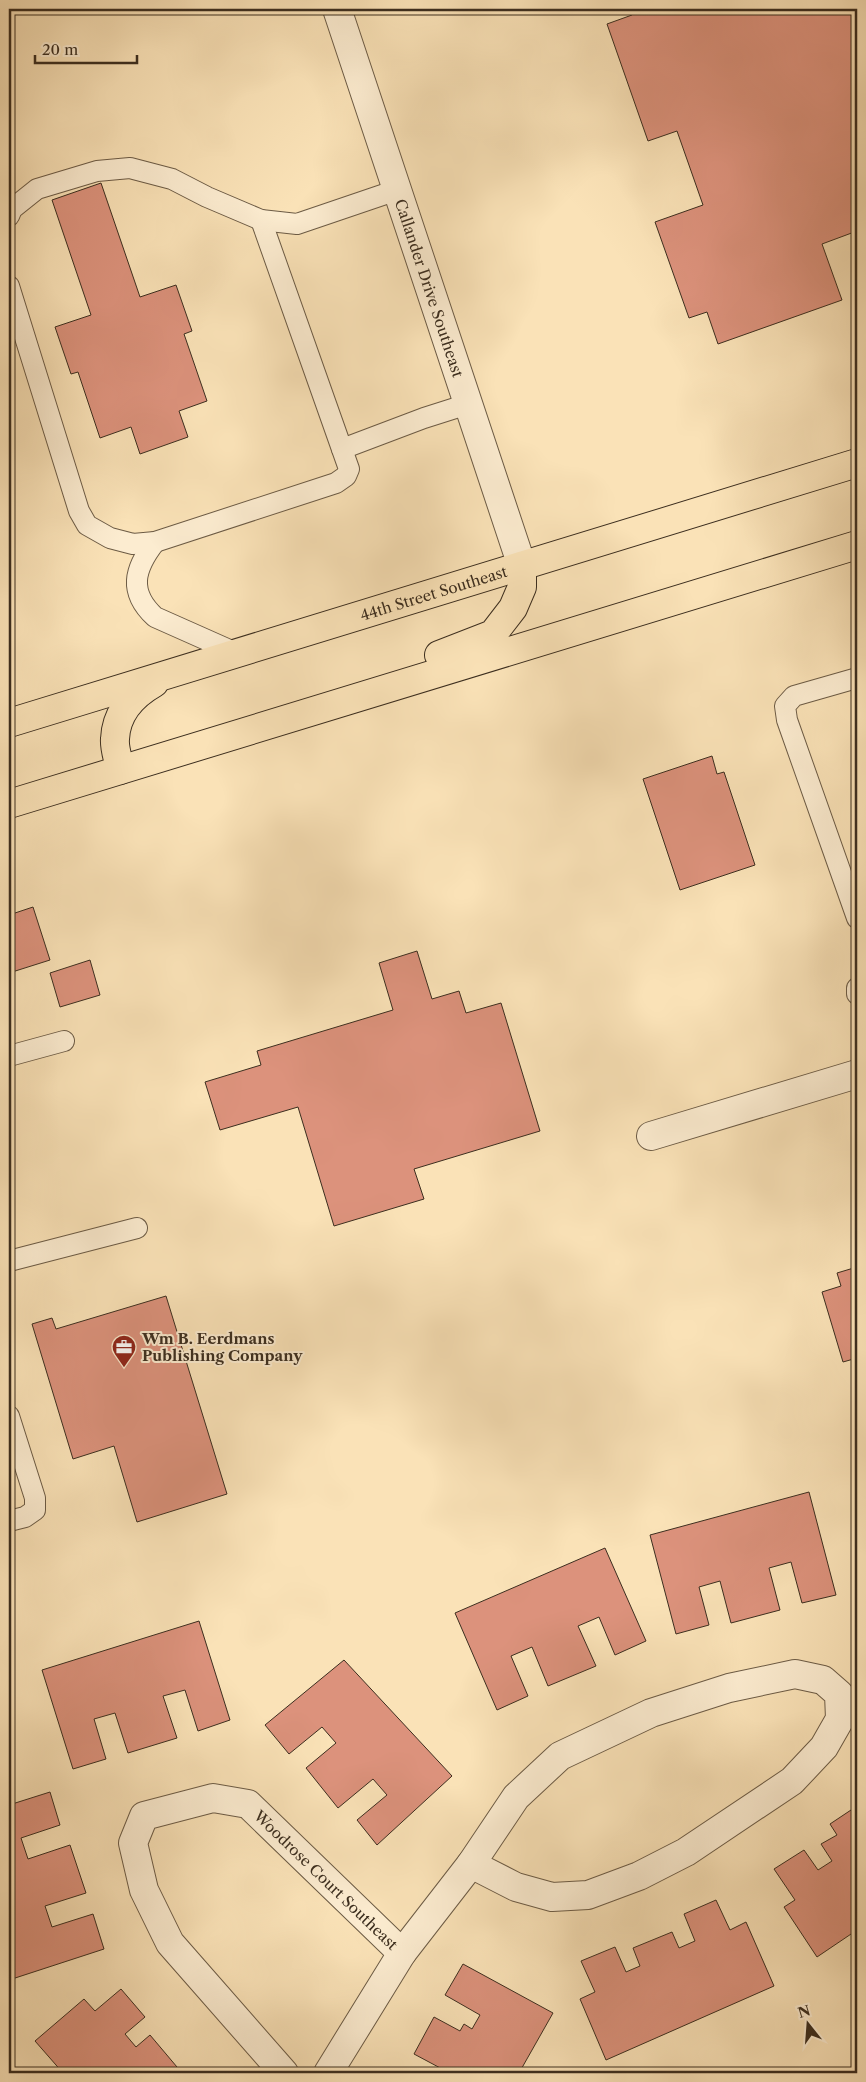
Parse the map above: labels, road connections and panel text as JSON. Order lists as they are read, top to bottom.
{
  "streets": {
    "main road": ["44th Street Southeast"],
    "street": ["Callander Drive Southeast", "Woodrose Court Southeast"]
  },
  "crossings": [
    ["Callander Drive Southeast", "44th Street Southeast"]
  ],
  "places": {
    "office": ["Wm B. Eerdmans Publishing Company"]
  },
  "scale_bar": "20 m",
  "north": "top"
}
